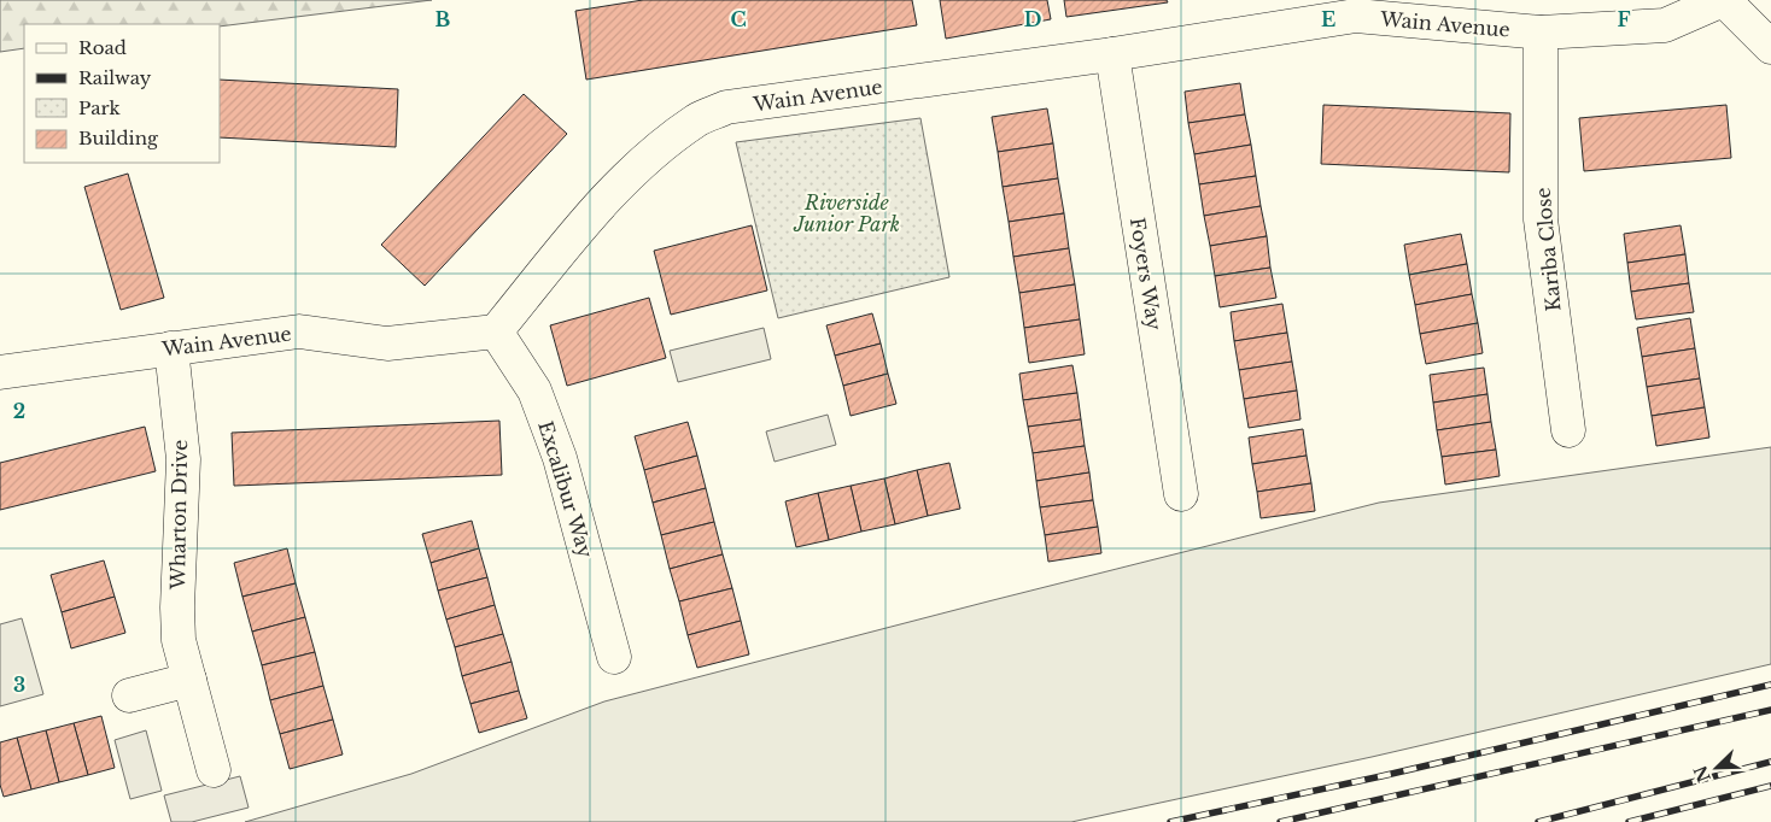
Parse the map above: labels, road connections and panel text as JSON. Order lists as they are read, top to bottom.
{
  "streets": {
    "street": [
      "Wain Avenue",
      "Kariba Close",
      "Foyers Way",
      "Excalibur Way",
      "Wharton Drive"
    ]
  },
  "crossings": [
    ["Wain Avenue", "Kariba Close"],
    ["Wain Avenue", "Foyers Way"],
    ["Wain Avenue", "Excalibur Way"],
    ["Wain Avenue", "Wharton Drive"]
  ],
  "parks": ["Riverside Junior Park"],
  "legend": [
    "Road",
    "Railway",
    "Park",
    "Building"
  ],
  "north": "bottom left",
  "grid": {
    "columns": [
      "B",
      "C",
      "D",
      "E",
      "F"
    ],
    "rows": ["2", "3"]
  }
}
